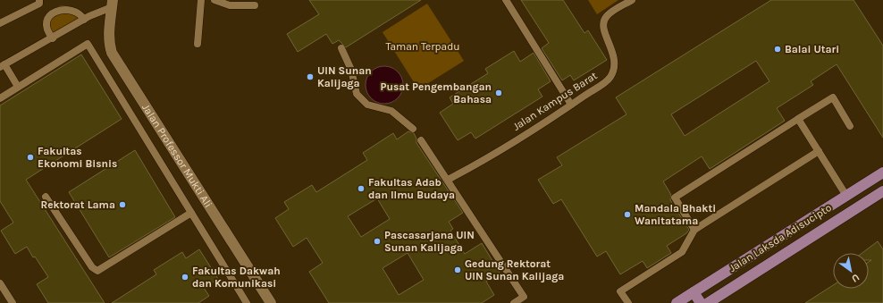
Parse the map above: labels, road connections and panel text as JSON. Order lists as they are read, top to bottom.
{
  "streets": {
    "main road": ["Jalan Professor Mukti Ali", "Jalan Laksda Adisucipto"],
    "lane": ["Jalan Kampus Barat"]
  },
  "parks": ["Taman Terpadu"],
  "places": [
    "Balai Utari",
    "UIN Sunan Kalijaga",
    "Pusat Pengembangan Bahasa",
    "Fakultas Ekonomi Bisnis",
    "Fakultas Adab dan Ilmu Budaya",
    "Rektorat Lama",
    "Mandala Bhakti Wanitatama",
    "Pascasarjana UIN Sunan Kalijaga",
    "Gedung Rektorat UIN Sunan Kalijaga",
    "Fakultas Dakwah dan Komunikasi"
  ],
  "north": "bottom right"
}
